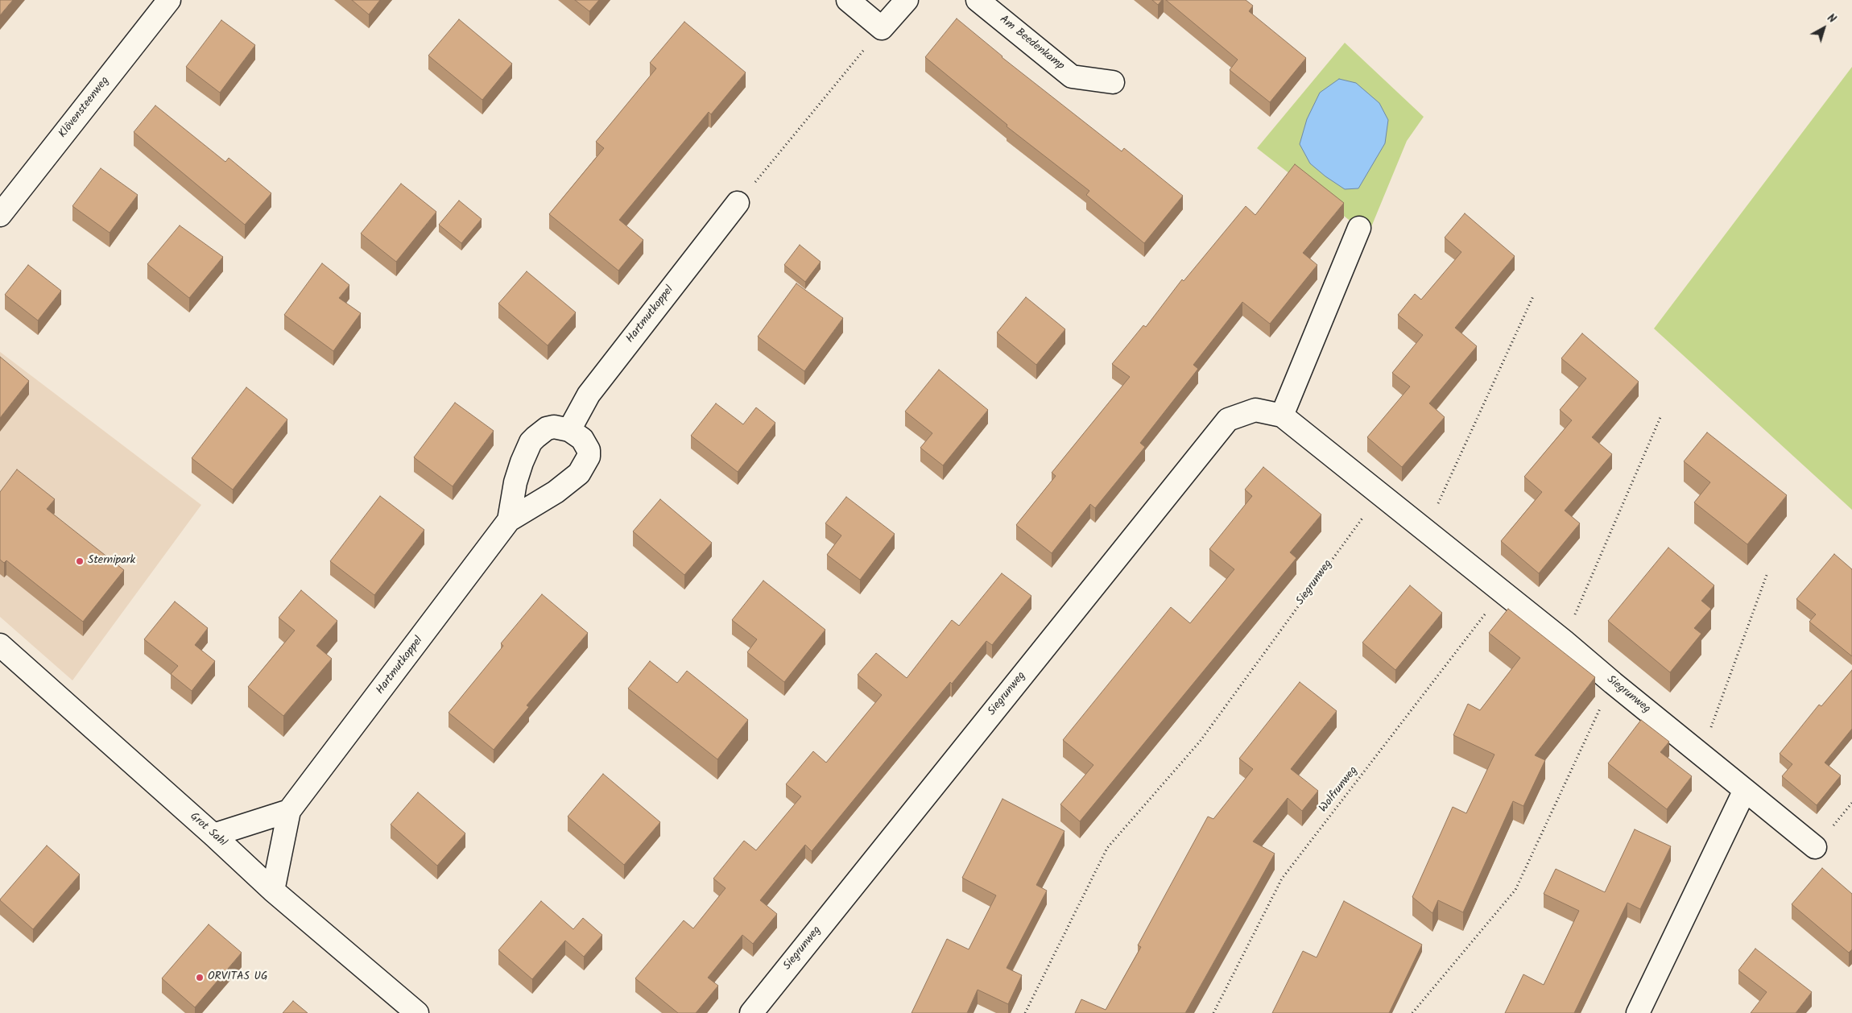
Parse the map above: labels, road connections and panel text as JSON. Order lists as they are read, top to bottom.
{
  "streets": {
    "street": [
      "Am Beedenkamp",
      "Klövensteenweg",
      "Hartmutkoppel",
      "Siegrunweg",
      "Grot Sahl"
    ],
    "path": ["Wolfrunweg"]
  },
  "crossings": [
    ["Hartmutkoppel", "Grot Sahl"],
    ["Siegrunweg", "Wolfrunweg"]
  ],
  "places": ["Sternipark", "ORVITAS UG"],
  "north": "top right"
}
